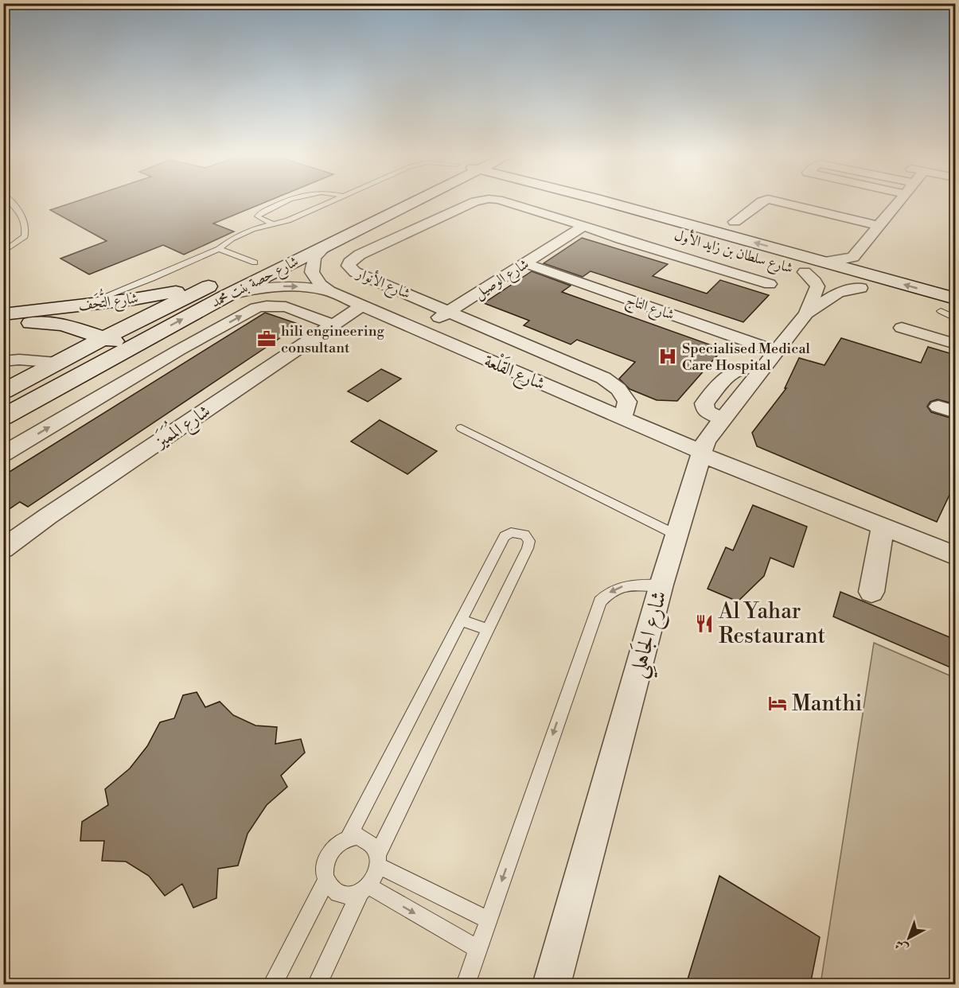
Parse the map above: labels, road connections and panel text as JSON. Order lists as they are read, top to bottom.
{
  "streets": {
    "main road": ["شارع سلطان بن زايد الأول", "شارع حصة بنت محمد", "شارع التُّحَف"],
    "street": [
      "شارع الوصيل",
      "شارع الأنوار",
      "شارع التاج",
      "شارع القَلْعة",
      "شارع المُمَيَز",
      "شارع الجَاهلِي"
    ]
  },
  "crossings": [
    ["شارع سلطان بن زايد الأول", "شارع الجَاهلِي"],
    ["شارع الوصيل", "شارع الأنوار"],
    ["شارع الوصيل", "شارع التاج"],
    ["شارع الوصيل", "شارع القَلْعة"],
    ["شارع حصة بنت محمد", "شارع التُّحَف"],
    ["شارع حصة بنت محمد", "شارع القَلْعة"],
    ["شارع الأنوار", "شارع القَلْعة"],
    ["شارع التُّحَف", "شارع القَلْعة"],
    ["شارع التاج", "شارع الجَاهلِي"],
    ["شارع القَلْعة", "شارع المُمَيَز"],
    ["شارع القَلْعة", "شارع الجَاهلِي"]
  ],
  "places": {
    "office": ["hili engineering consultant"],
    "hospital": ["Specialised Medical Care Hospital"],
    "restaurant": ["Al Yahar Restaurant"],
    "hotel": ["Manthi"]
  },
  "north": "bottom left"
}
